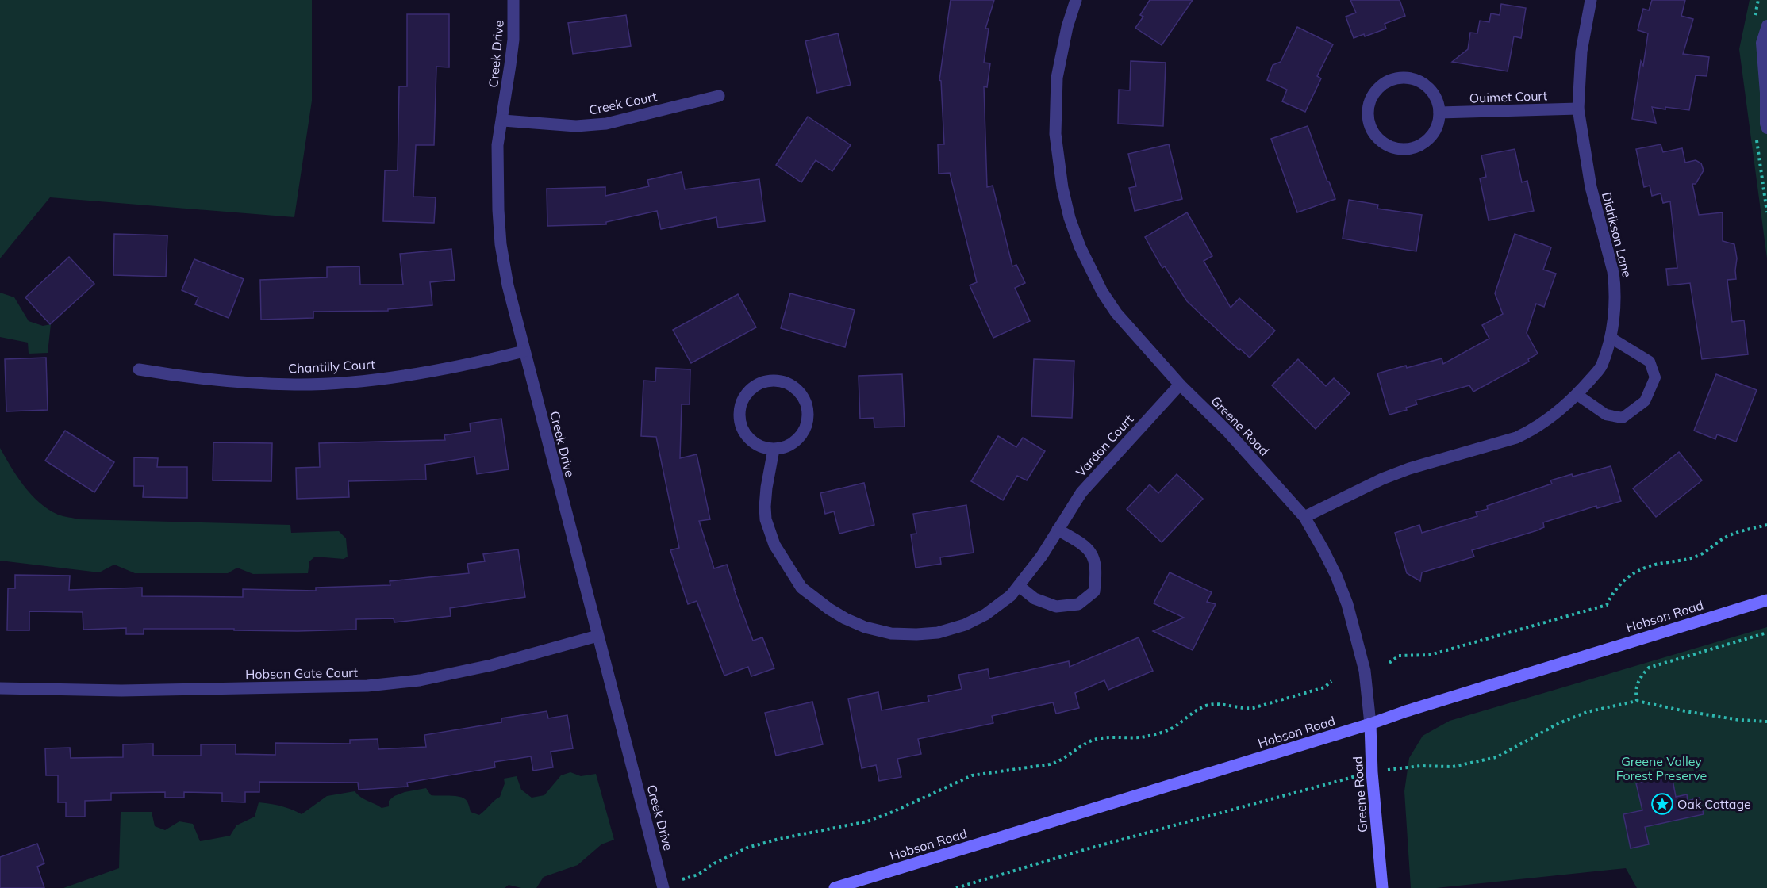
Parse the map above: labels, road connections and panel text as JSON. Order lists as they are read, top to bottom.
{
  "streets": {
    "main road": ["Greene Road", "Hobson Road"],
    "street": [
      "Creek Drive",
      "Ouimet Court",
      "Creek Court",
      "Didrikson Lane",
      "Chantilly Court",
      "Vardon Court",
      "Hobson Gate Court"
    ]
  },
  "crossings": [
    ["Creek Drive", "Creek Court"],
    ["Creek Drive", "Chantilly Court"],
    ["Creek Drive", "Hobson Gate Court"],
    ["Ouimet Court", "Didrikson Lane"],
    ["Didrikson Lane", "Greene Road"],
    ["Greene Road", "Vardon Court"],
    ["Greene Road", "Hobson Road"]
  ],
  "parks": ["Greene Valley Forest Preserve"],
  "places": {
    "place": ["Oak Cottage"]
  }
}
